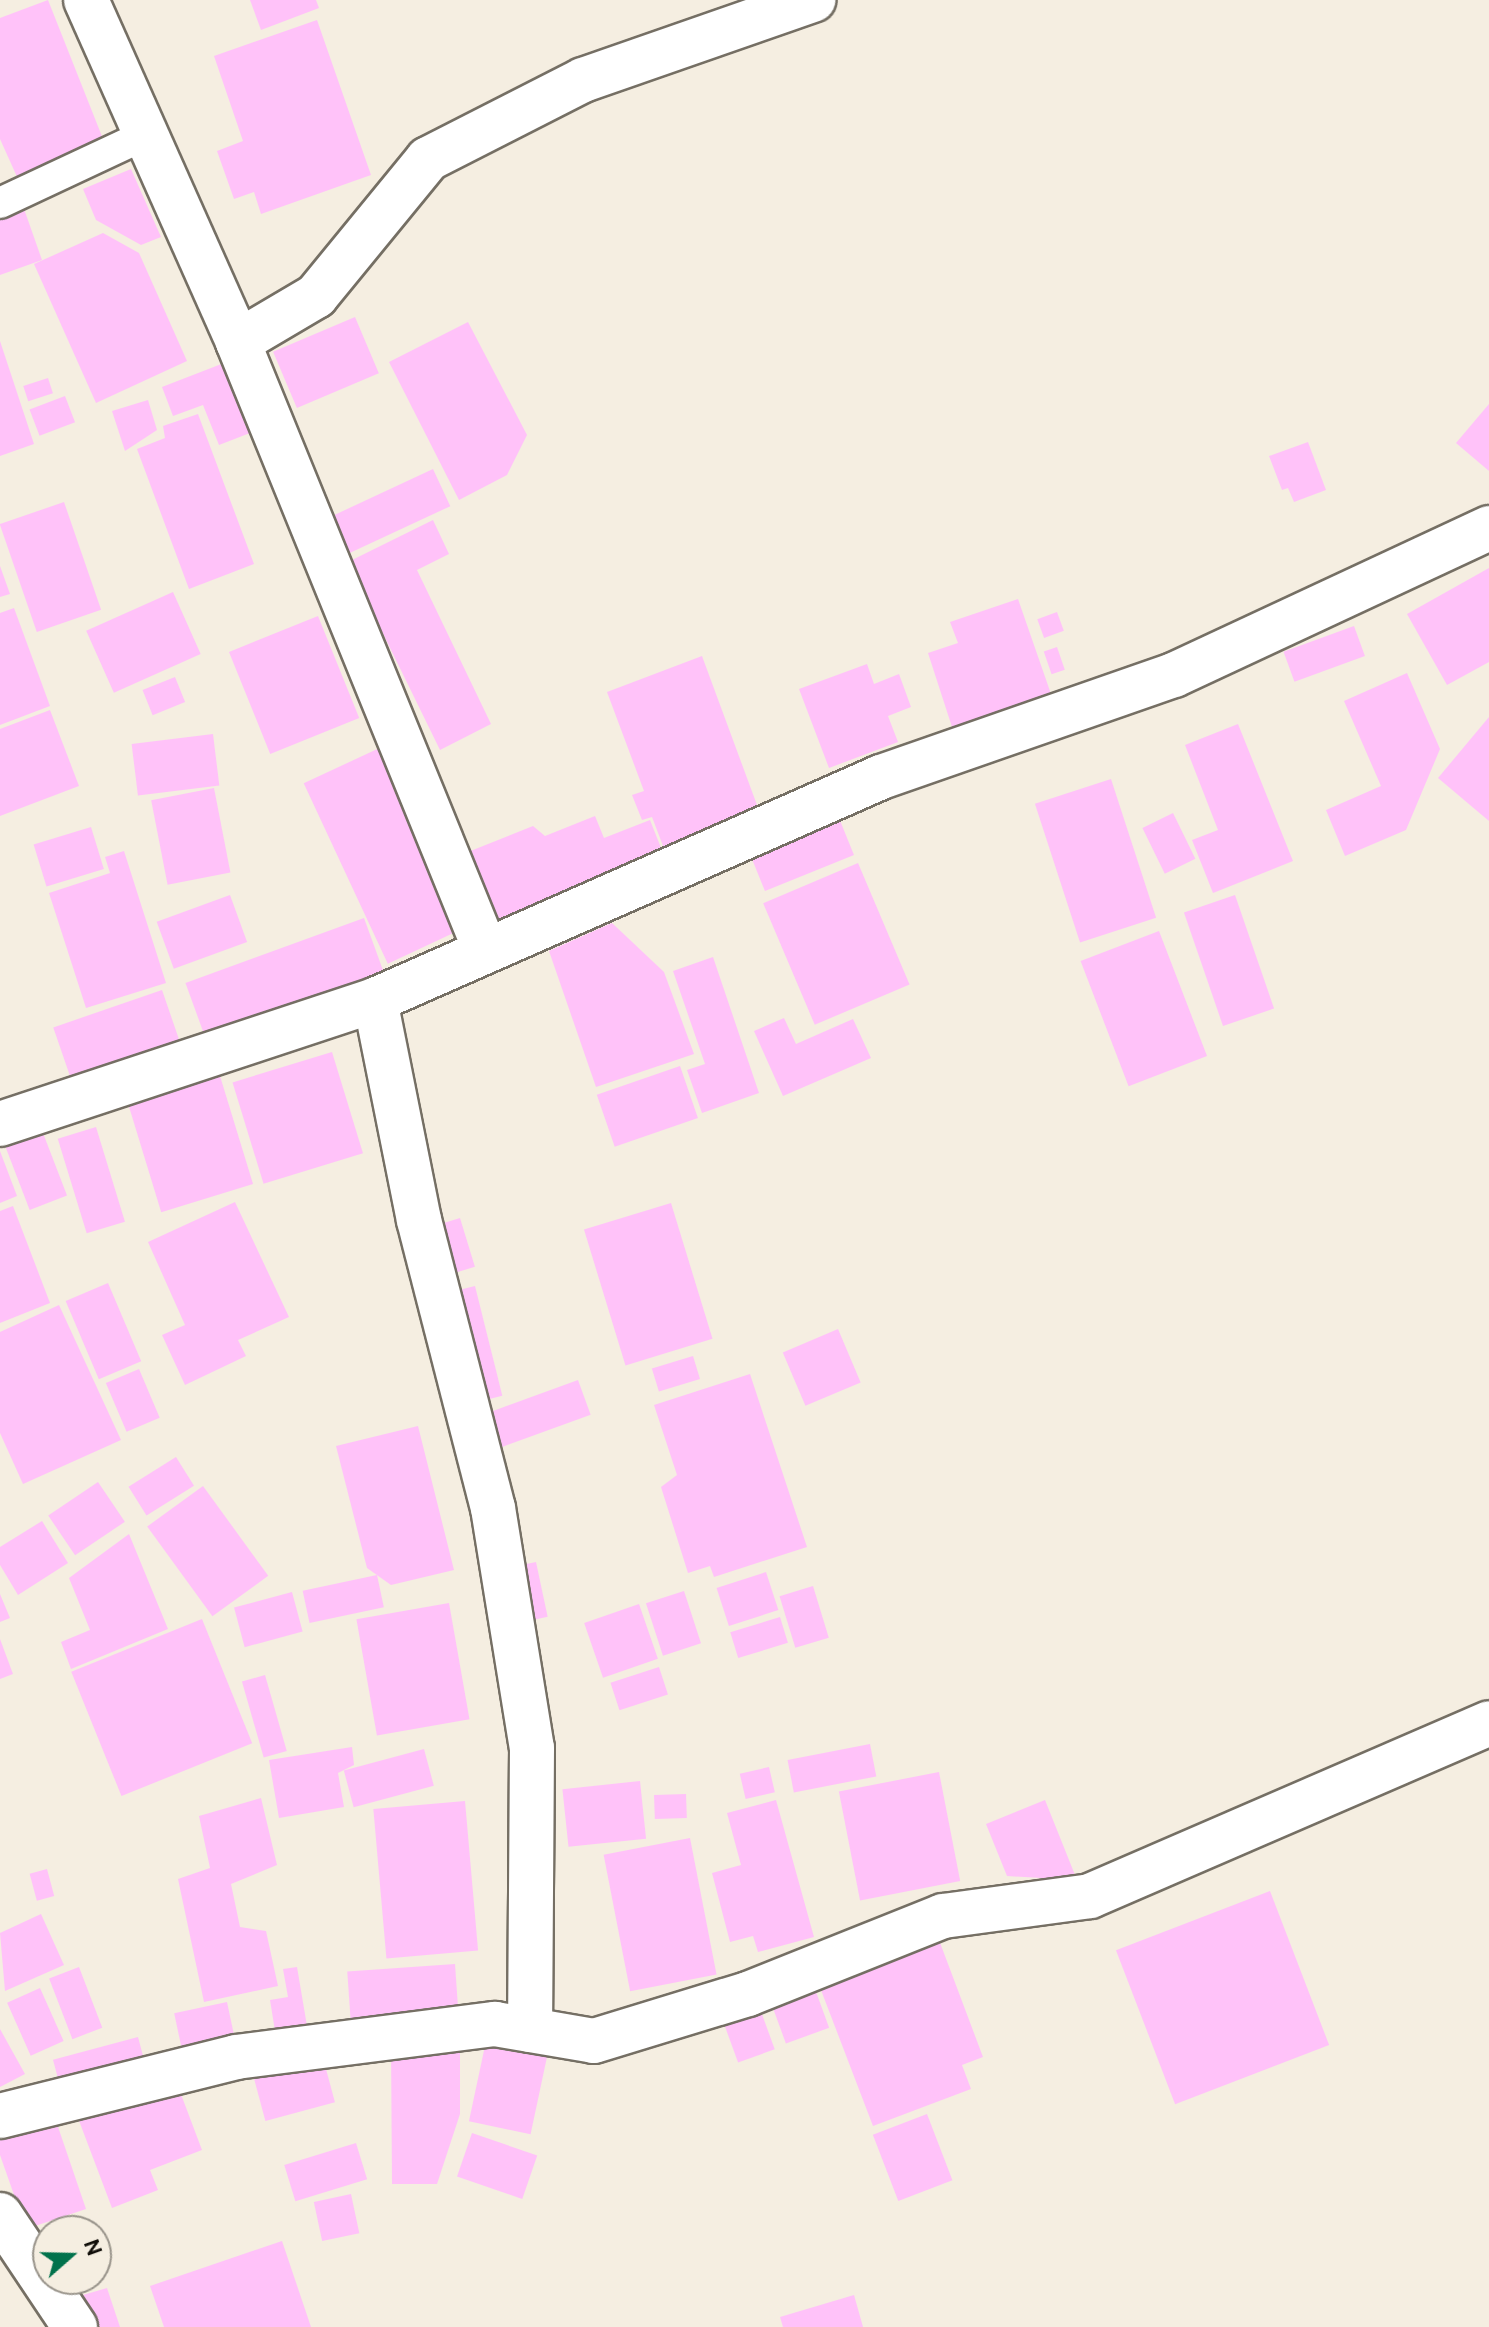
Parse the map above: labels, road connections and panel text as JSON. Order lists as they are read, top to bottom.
{
  "north": "right"
}
